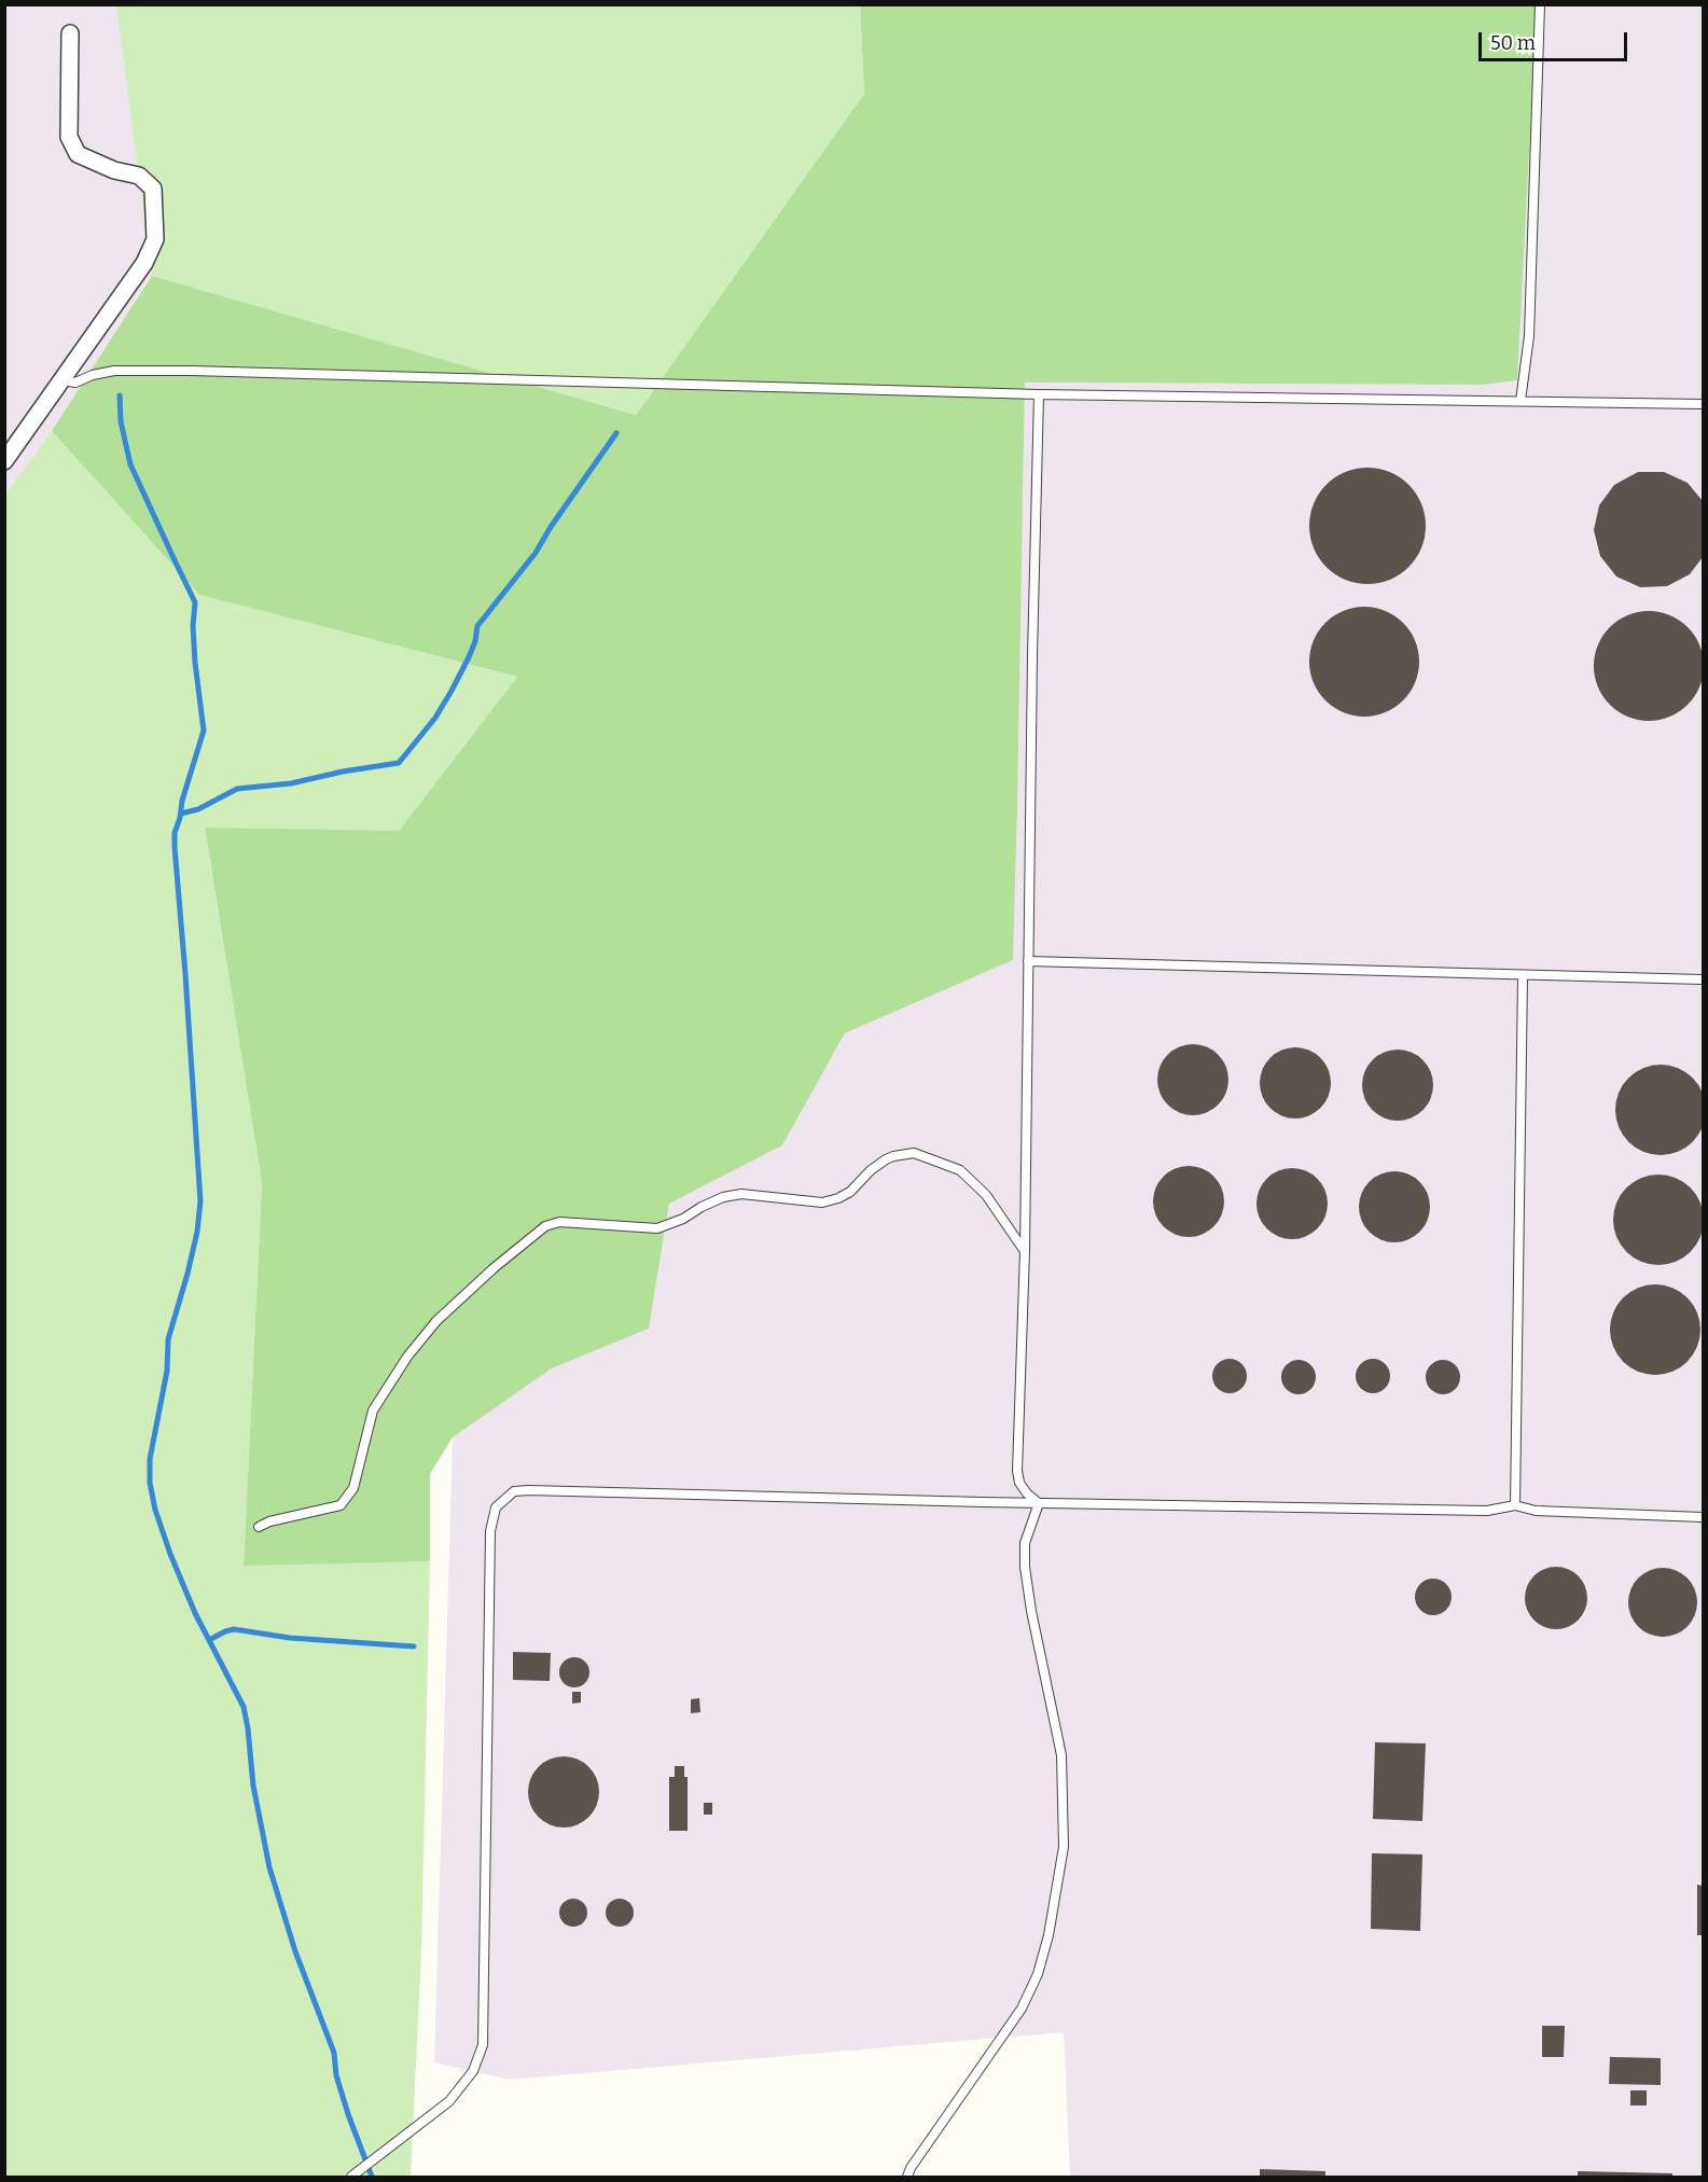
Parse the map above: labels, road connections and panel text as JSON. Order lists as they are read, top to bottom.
{
  "scale_bar": "50 m"
}
